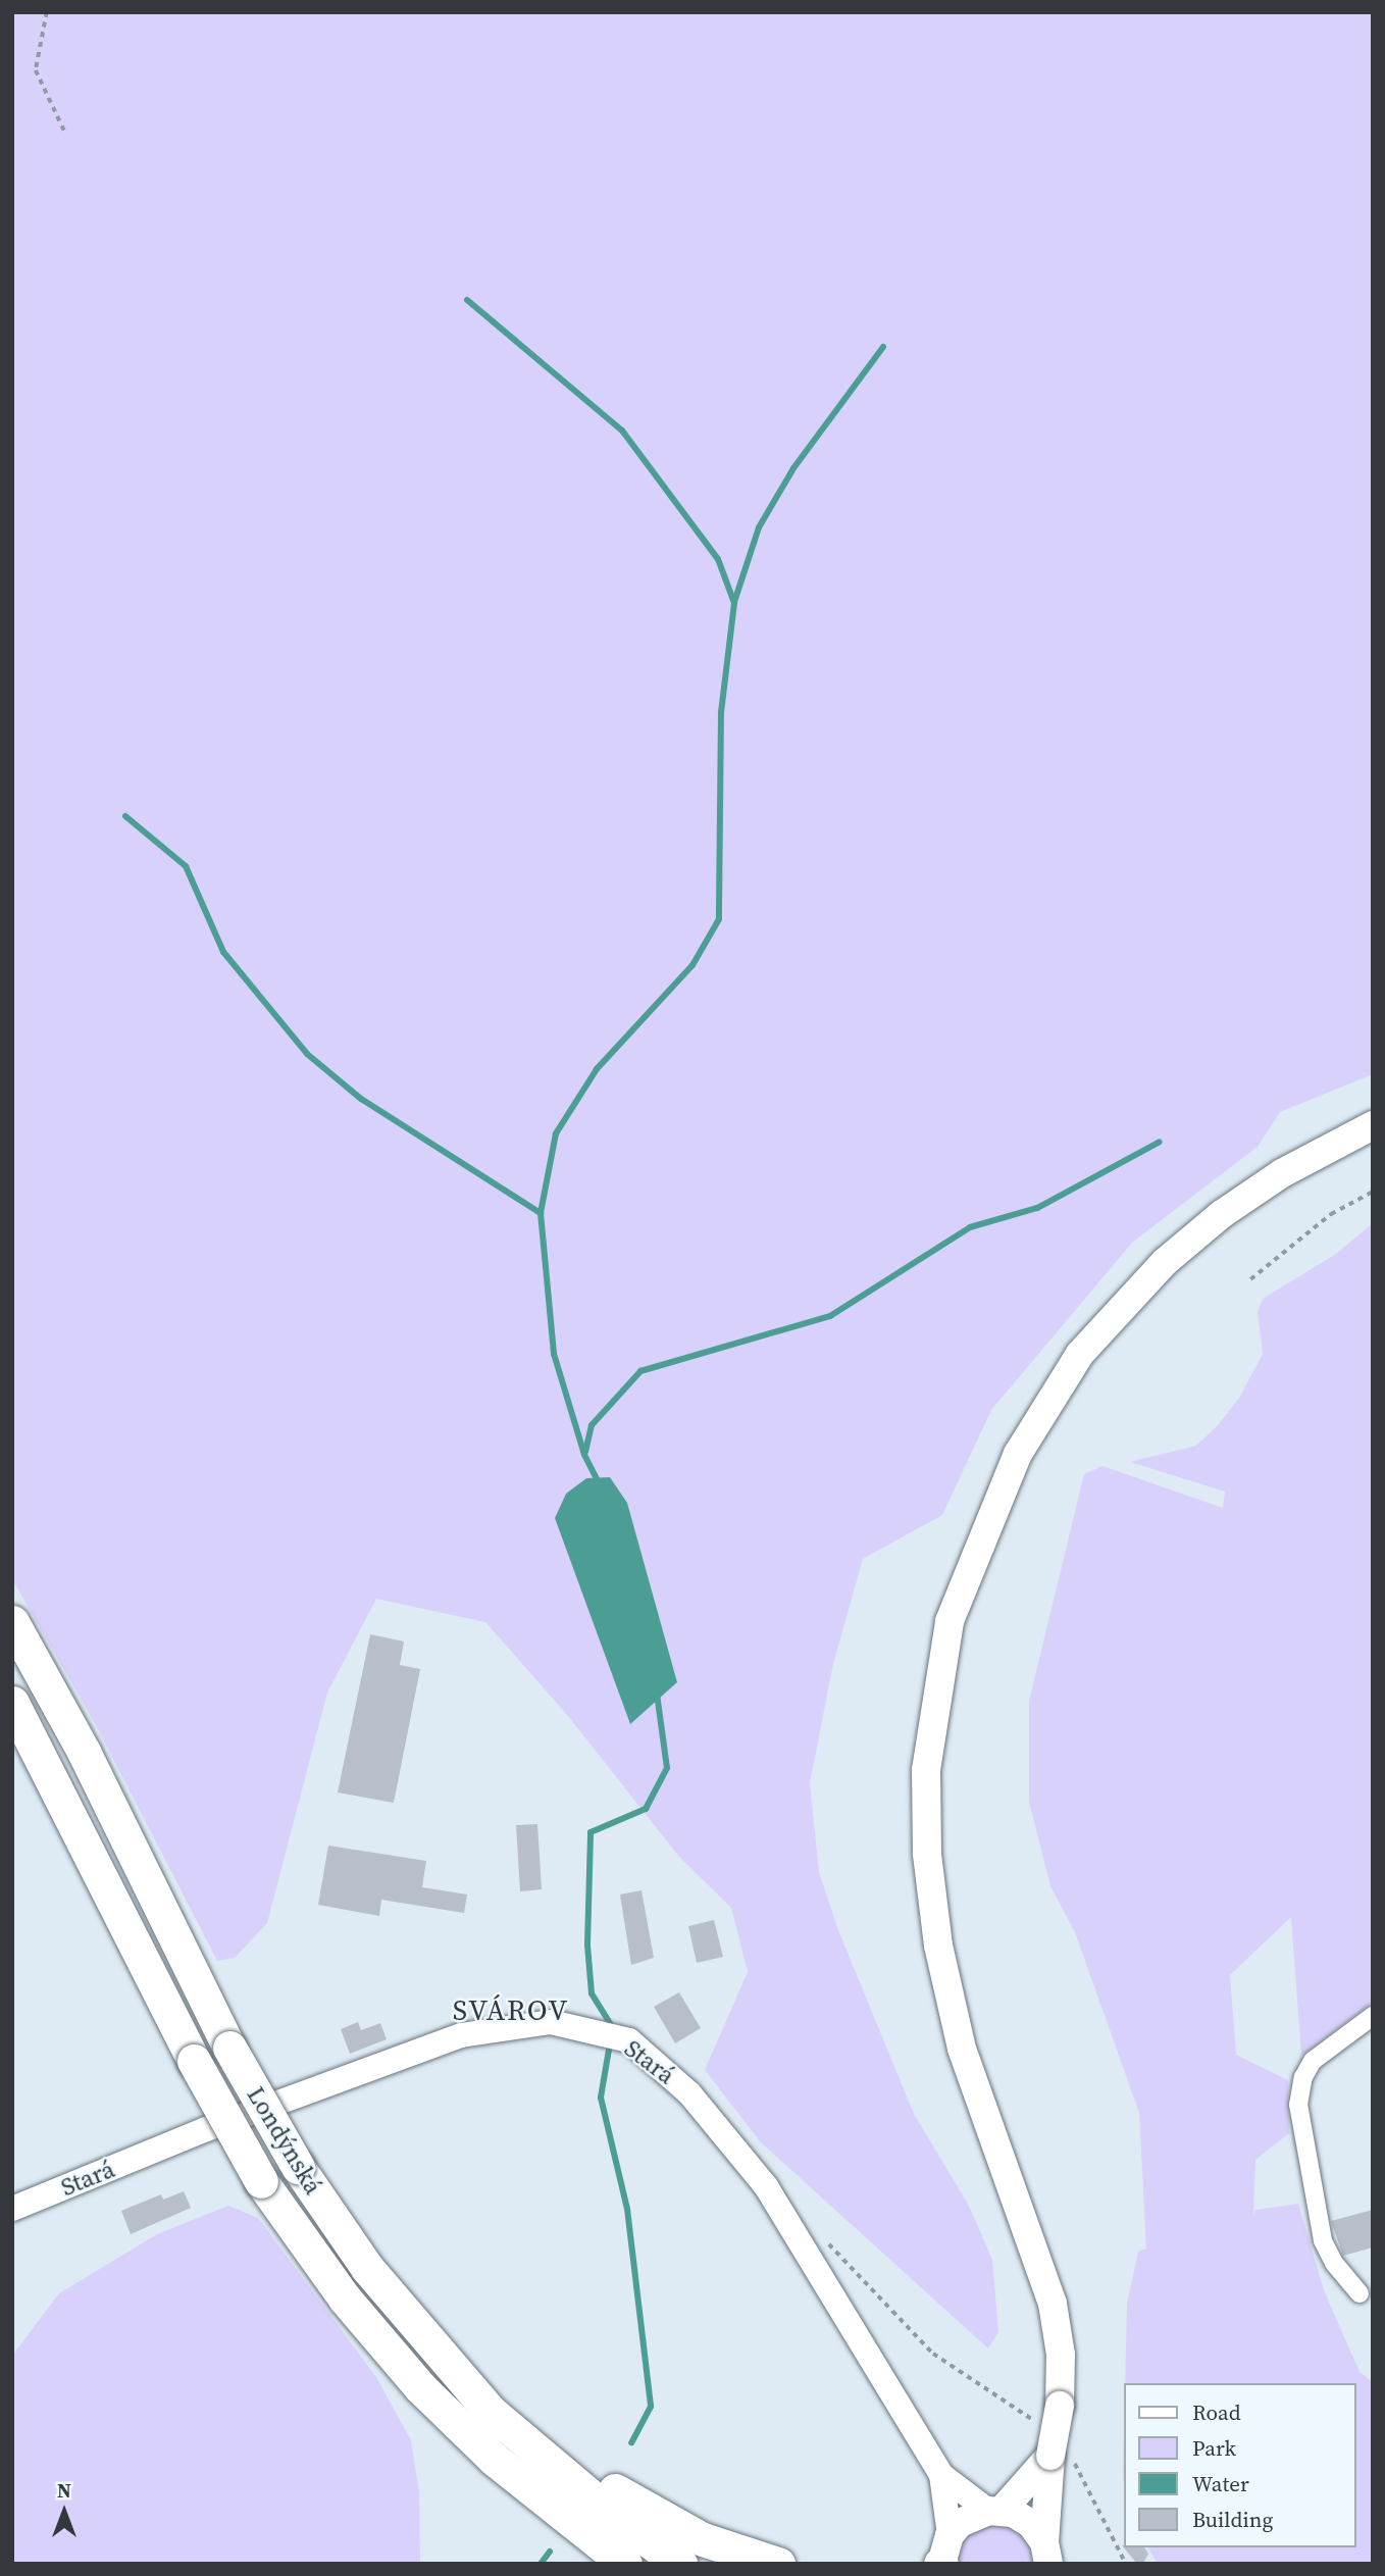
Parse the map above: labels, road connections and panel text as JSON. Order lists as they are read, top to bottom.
{
  "streets": {
    "highway": ["Londýnská"],
    "street": ["Stará"]
  },
  "districts": ["SVÁROV"],
  "legend": [
    "Road",
    "Park",
    "Water",
    "Building"
  ],
  "north": "top"
}
